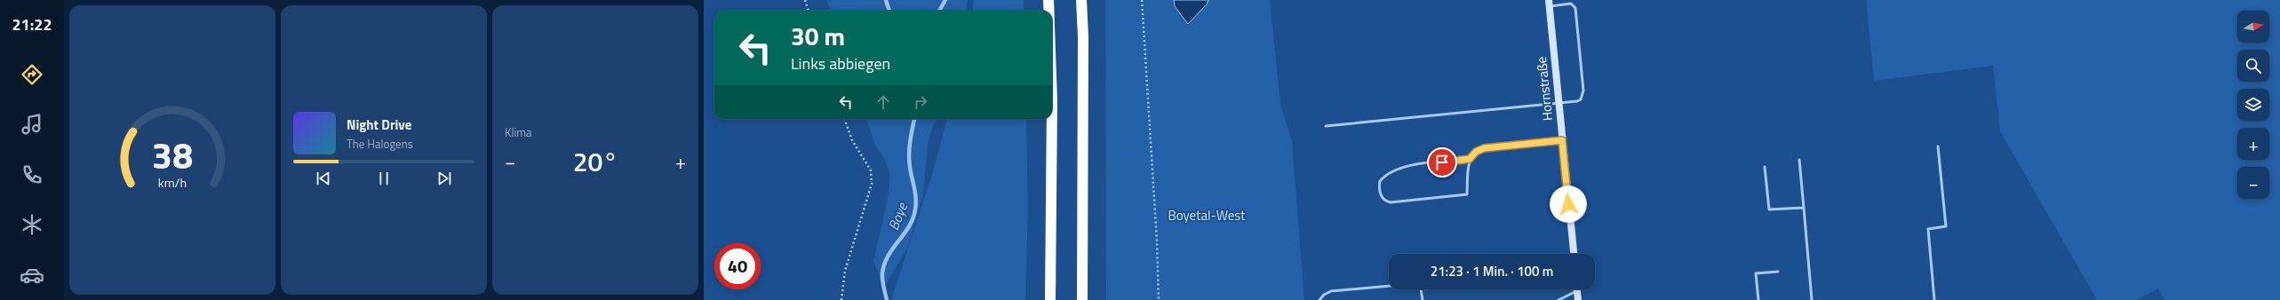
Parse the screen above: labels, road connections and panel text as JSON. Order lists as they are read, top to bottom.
{
  "streets": {
    "street": ["Hornstraße"]
  },
  "water": ["Boye"],
  "parks": ["Boyetal-West"],
  "north": "right",
  "page": {
    "tabs": "21:22",
    "tile": "Klima",
    "map_buttons": ["+", "−"],
    "turn": ["30 m", "Links abbiegen"],
    "song": ["Night Drive", "The Halogens"],
    "heat": ["−", "20°", "+"],
    "limit": "40",
    "trip": "21:23 · 1 Min. · 100 m",
    "gauge": ["38", "km/h"]
  }
}
